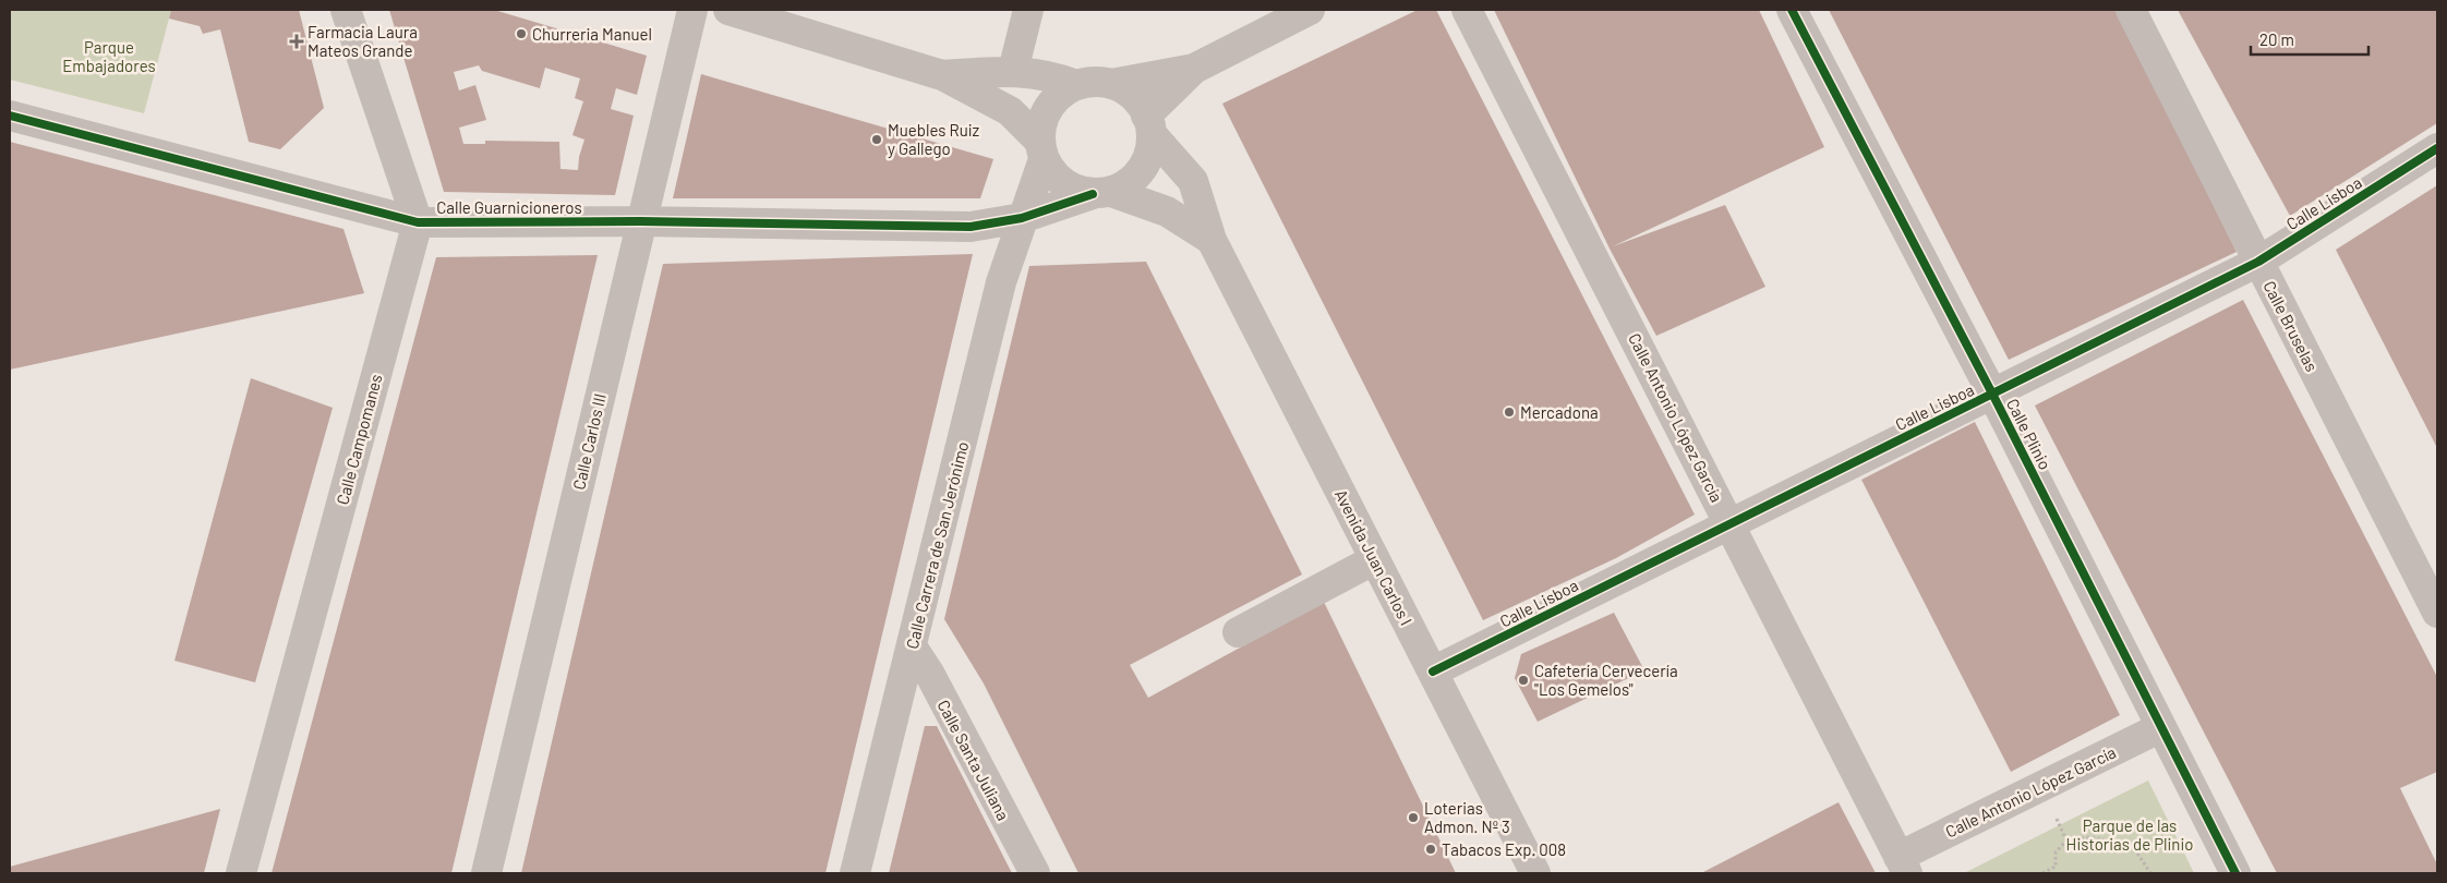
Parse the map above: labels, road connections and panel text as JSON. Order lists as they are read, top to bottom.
{
  "streets": {
    "street": [
      "Calle Lisboa",
      "Calle Guarnicioneros",
      "Calle Bruselas",
      "Calle Antonio López García",
      "Calle Plinio",
      "Calle Campomanes",
      "Calle Carlos III",
      "Calle Carrera de San Jerónimo",
      "Avenida Juan Carlos I",
      "Calle Santa Juliana"
    ]
  },
  "crossings": [
    ["Calle Lisboa", "Calle Bruselas"],
    ["Calle Lisboa", "Calle Antonio López García"],
    ["Calle Lisboa", "Calle Plinio"],
    ["Calle Lisboa", "Avenida Juan Carlos I"],
    ["Calle Guarnicioneros", "Calle Campomanes"],
    ["Calle Guarnicioneros", "Calle Carlos III"],
    ["Calle Guarnicioneros", "Calle Carrera de San Jerónimo"],
    ["Calle Antonio López García", "Calle Plinio"],
    ["Calle Carrera de San Jerónimo", "Avenida Juan Carlos I"],
    ["Calle Carrera de San Jerónimo", "Calle Santa Juliana"]
  ],
  "parks": ["Parque Embajadores", "Parque de las Historias de Plinio"],
  "places": {
    "other": [
      "Churreria Manuel",
      "Muebles Ruiz y Gallego",
      "Mercadona",
      "Cafetería Cervecería \"Los Gemelos\"",
      "Loterias Admon. Nº 3",
      "Tabacos Exp. 008"
    ],
    "health": ["Farmacia Laura Mateos Grande"]
  },
  "scale_bar": "20 m"
}
